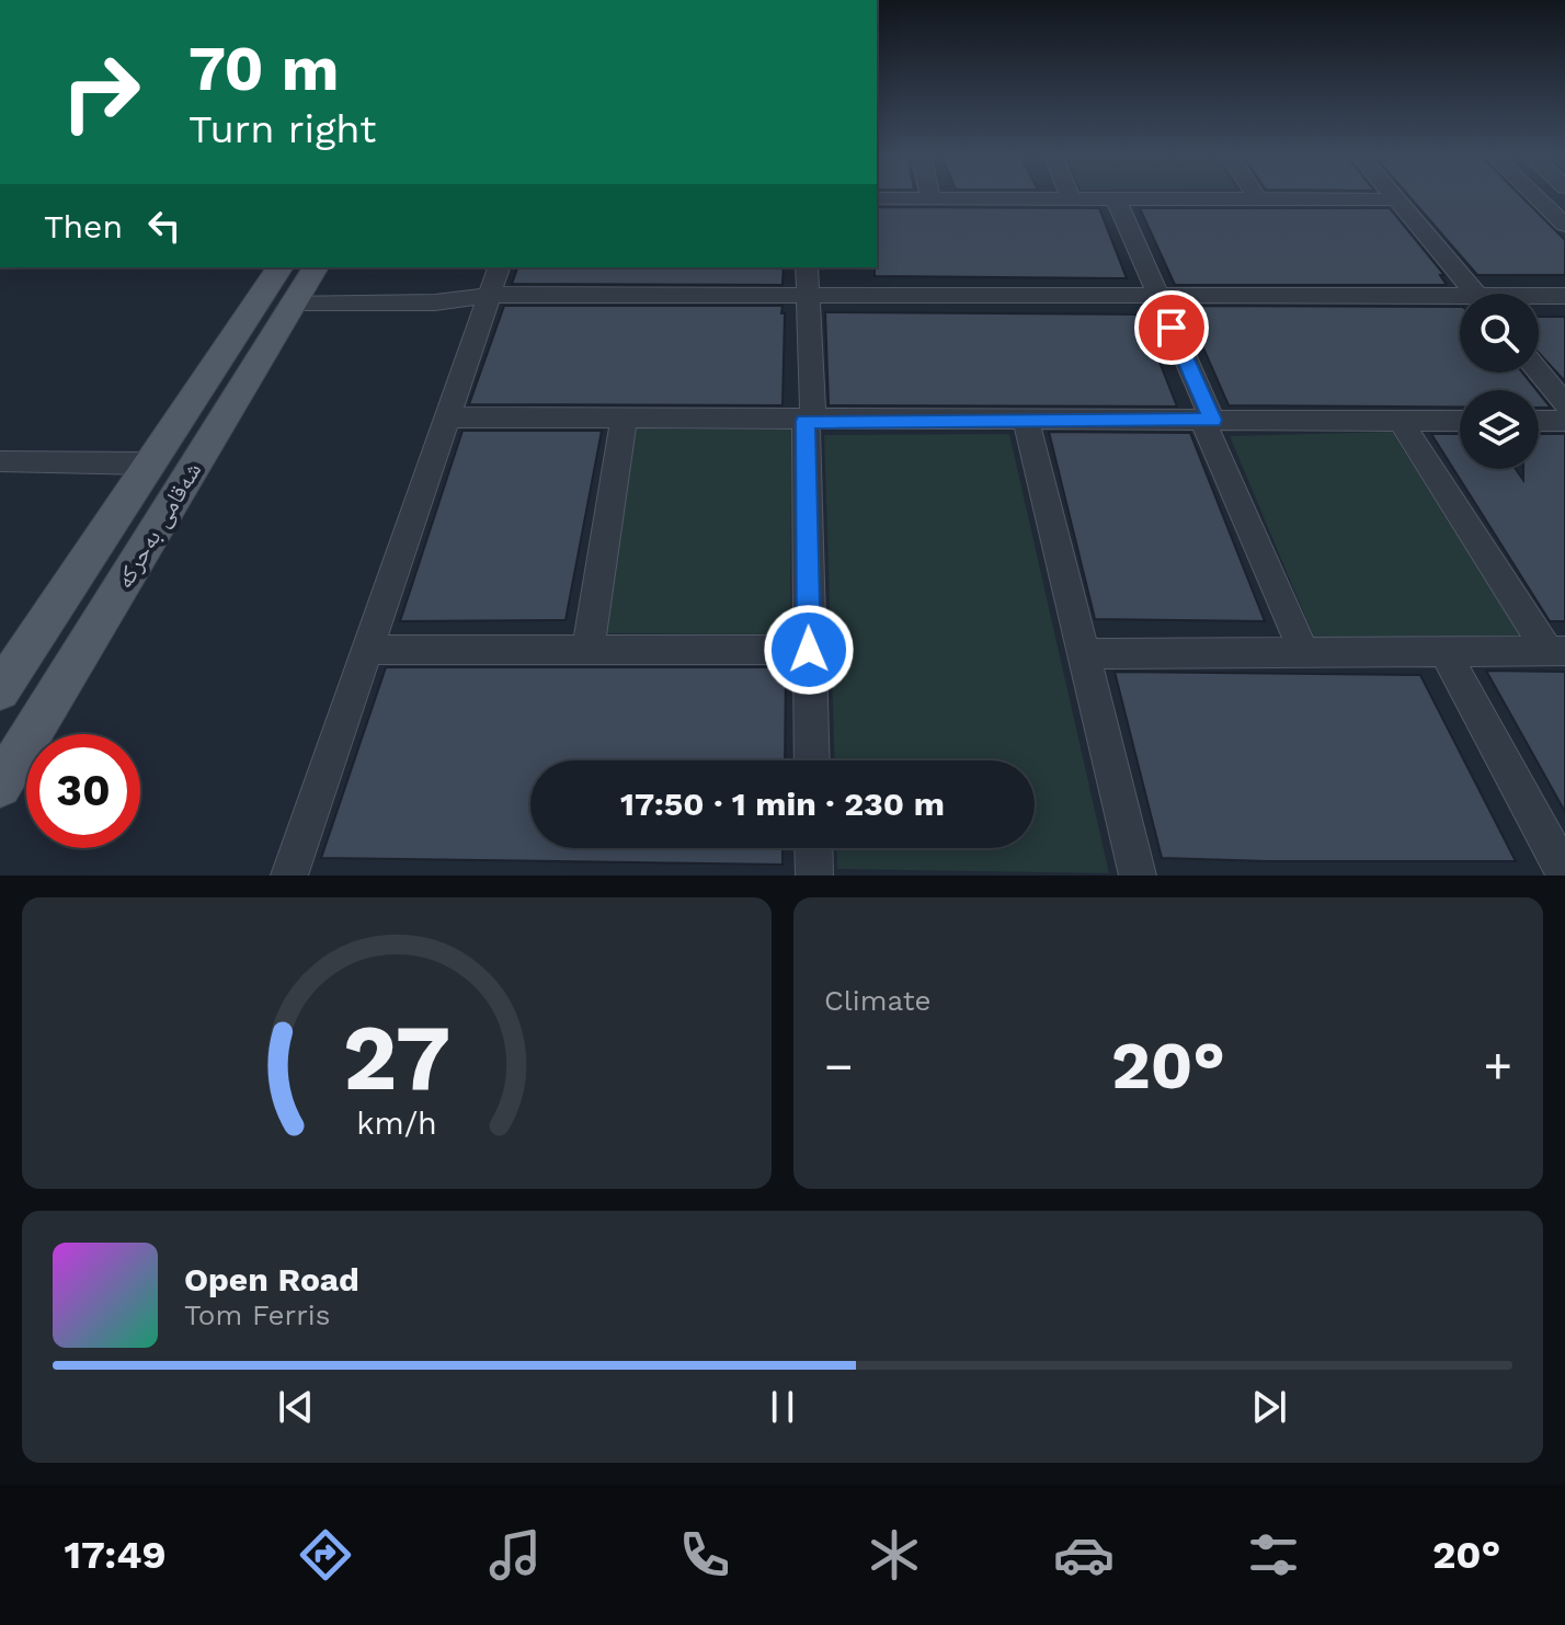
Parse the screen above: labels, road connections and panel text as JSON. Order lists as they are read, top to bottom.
{
  "streets": {
    "main road": ["شەقامی بەحرکە"]
  },
  "page": {
    "turn": ["70 m", "Turn right"],
    "then": "Then",
    "limit": "30",
    "trip": "17:50 · 1 min · 230 m",
    "tile": "Climate",
    "heat": ["−", "20°", "+"],
    "song": ["Open Road", "Tom Ferris"],
    "tabs": ["17:49", "20°"],
    "gauge": ["27", "km/h"]
  }
}
